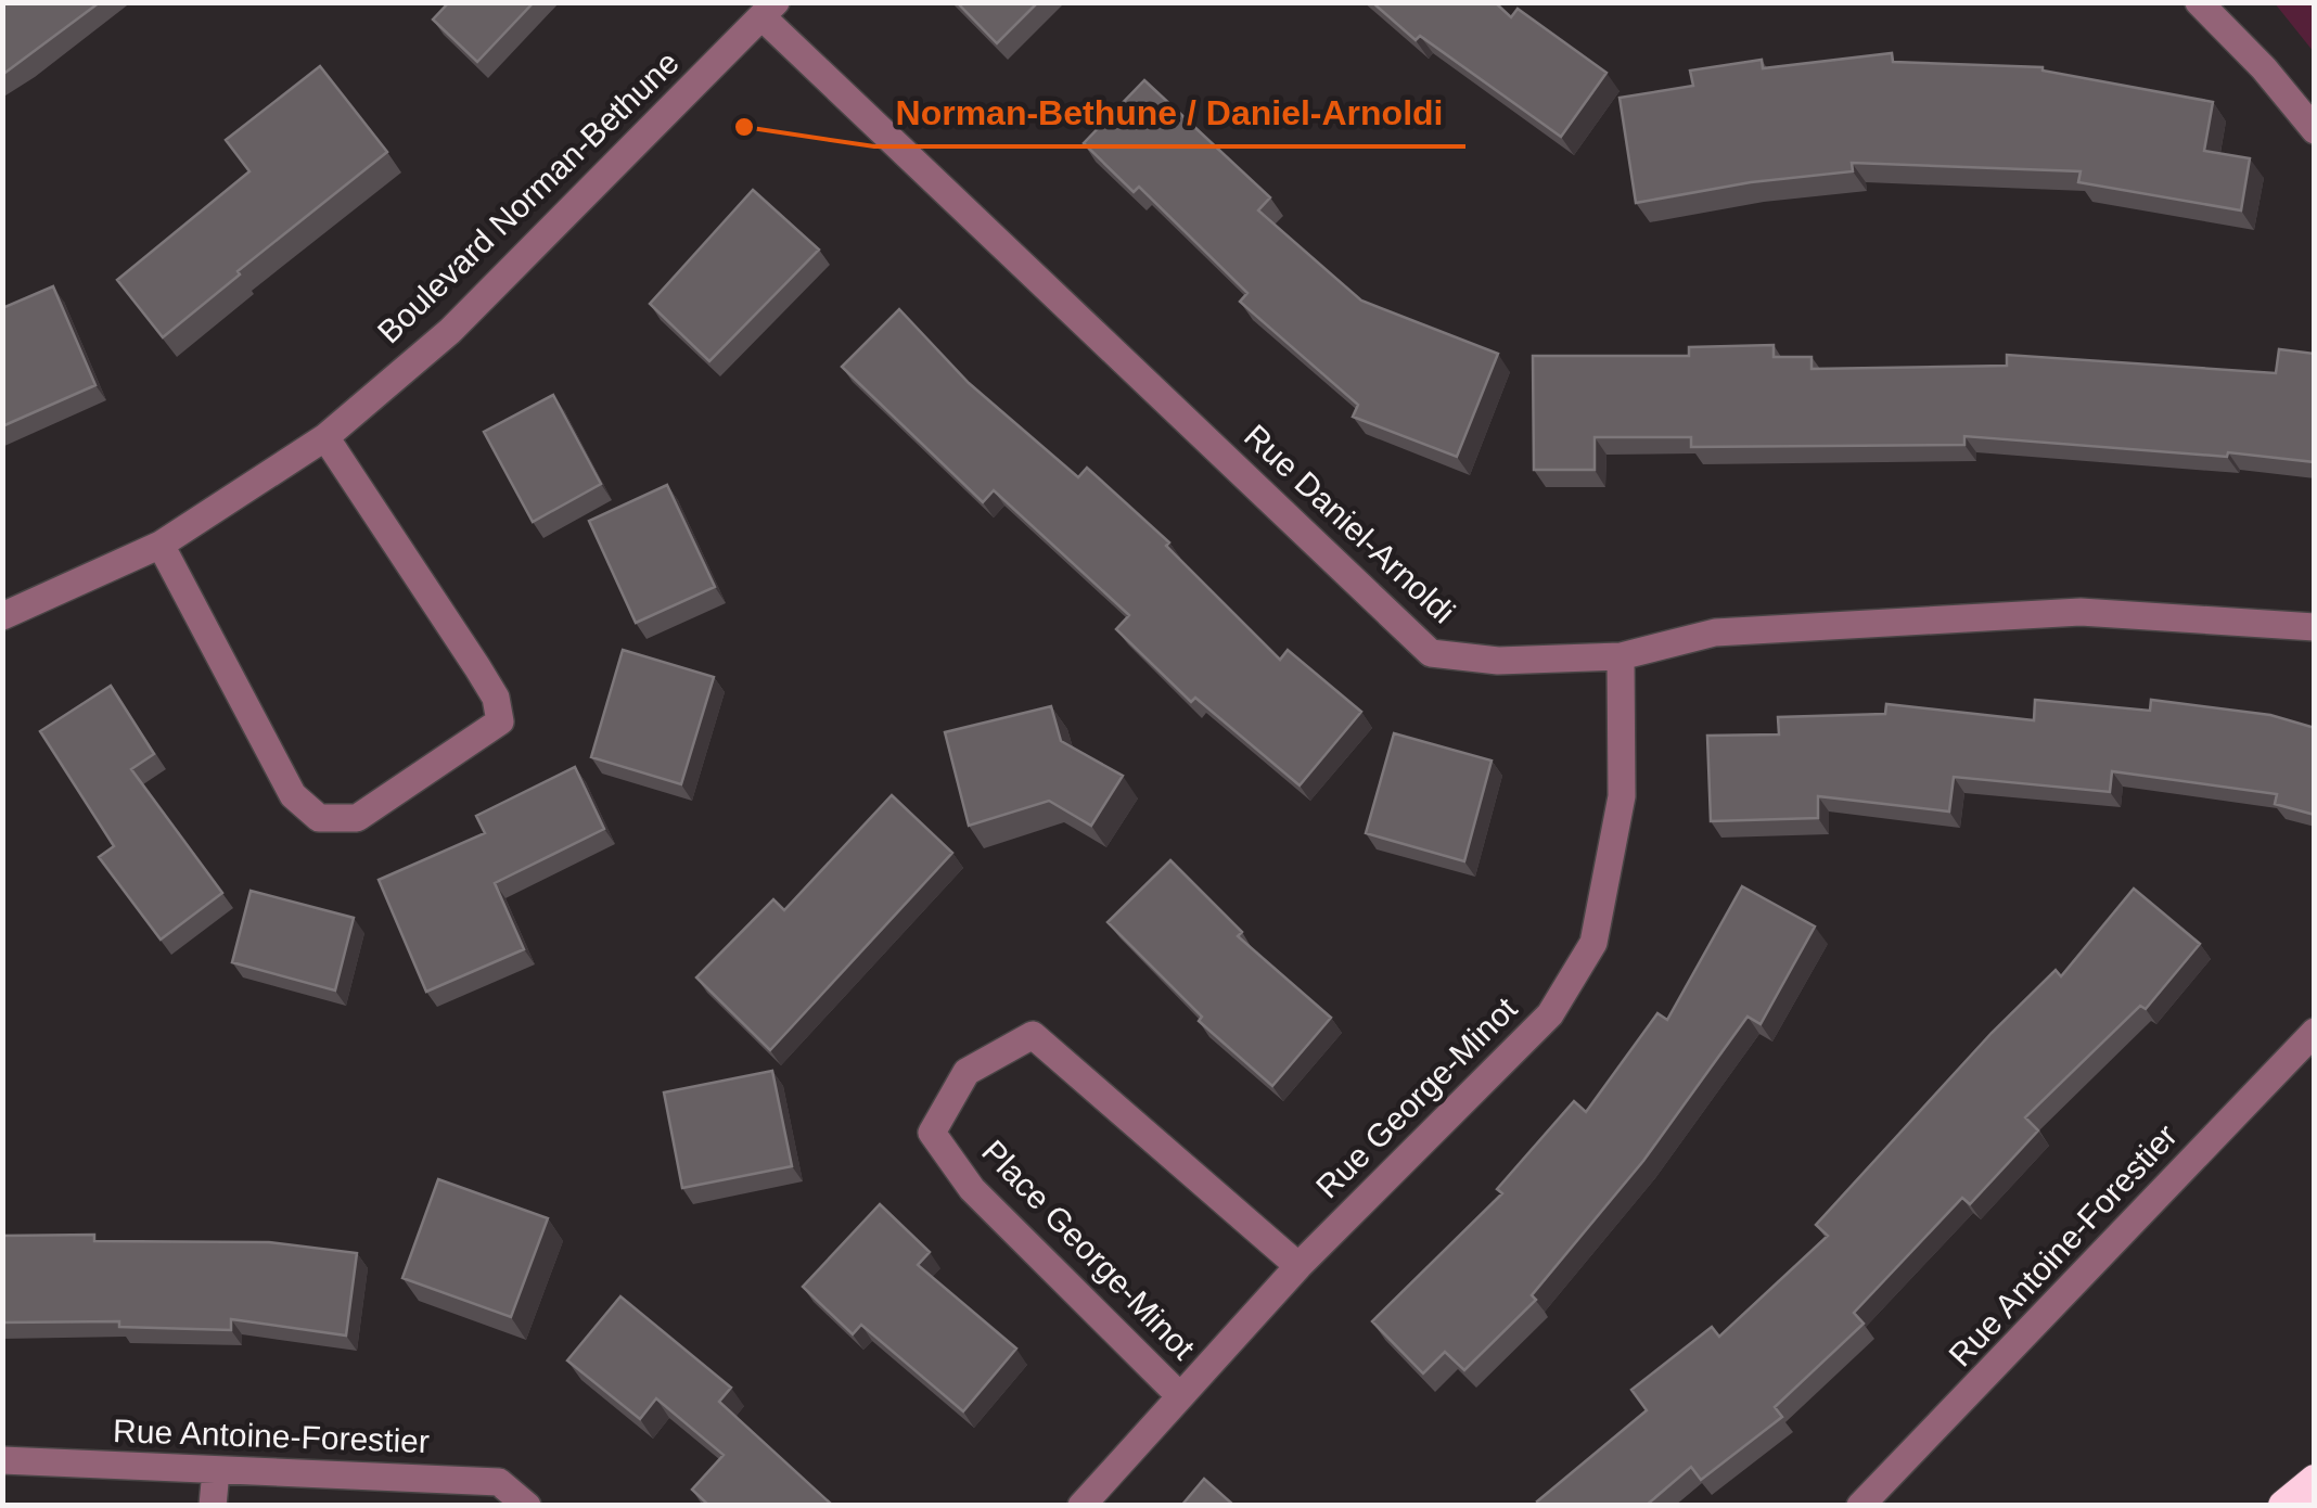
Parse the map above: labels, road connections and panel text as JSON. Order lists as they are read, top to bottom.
{
  "streets": {
    "street": [
      "Boulevard Norman-Bethune",
      "Rue Daniel-Arnoldi",
      "Rue George-Minot",
      "Rue Antoine-Forestier",
      "Place George-Minot"
    ]
  },
  "crossings": [
    ["Boulevard Norman-Bethune", "Rue Daniel-Arnoldi"],
    ["Rue Daniel-Arnoldi", "Rue George-Minot"],
    ["Rue George-Minot", "Place George-Minot"]
  ],
  "places": ["Norman-Bethune / Daniel-Arnoldi"]
}
